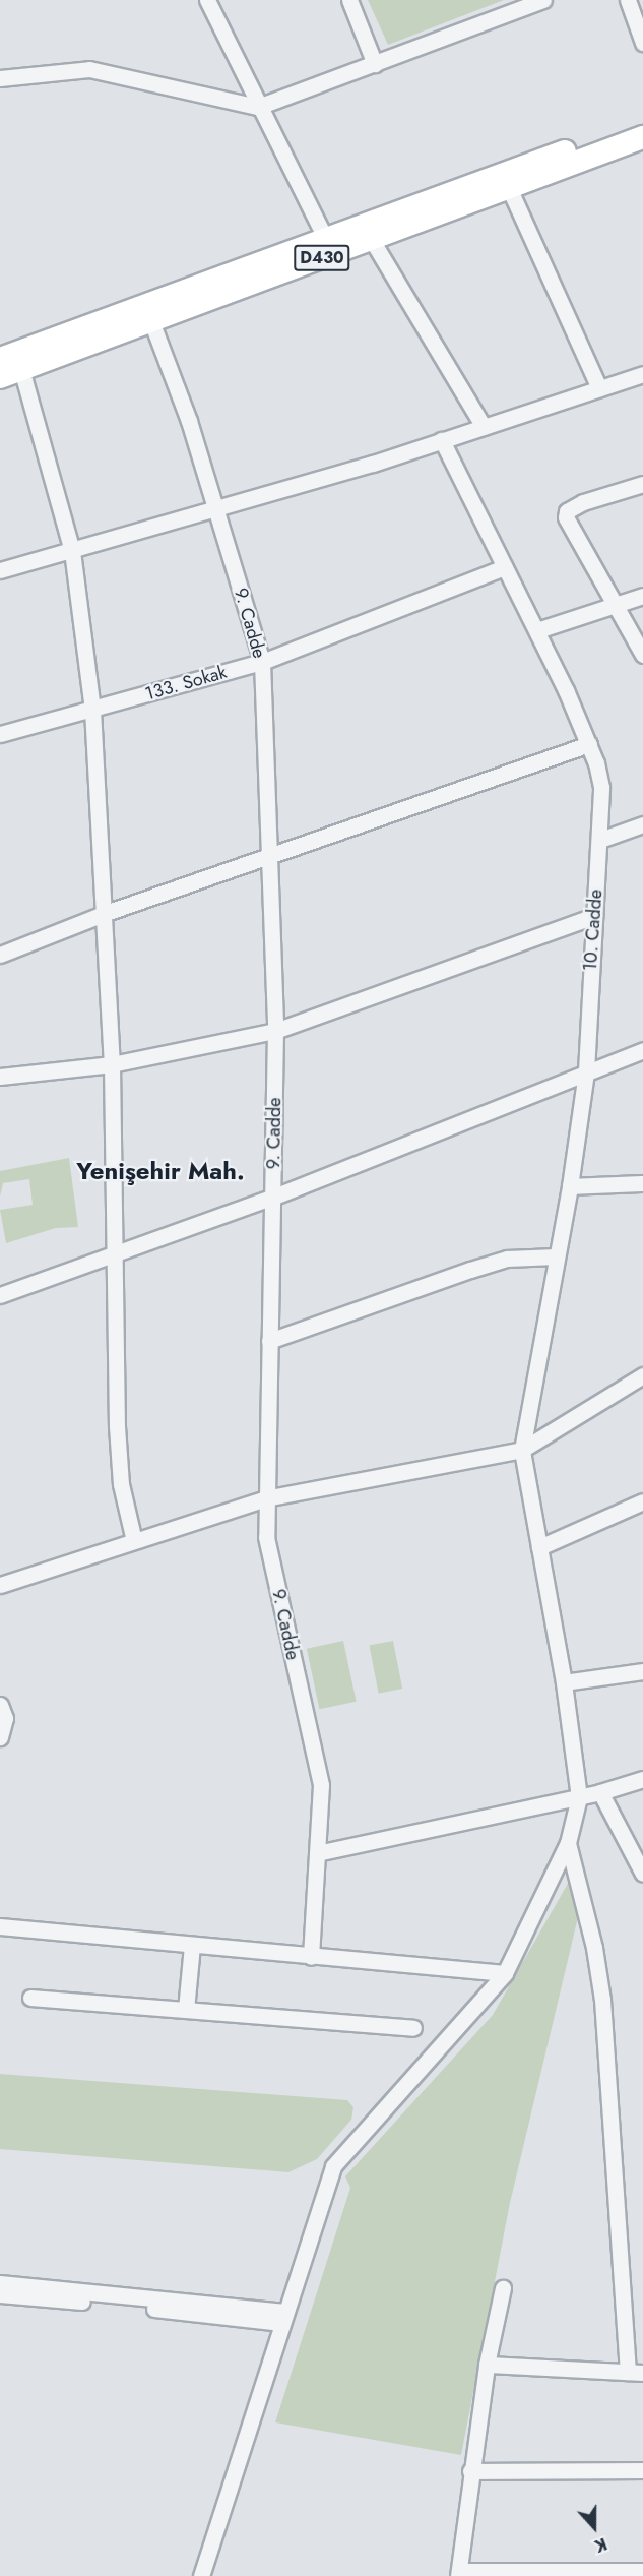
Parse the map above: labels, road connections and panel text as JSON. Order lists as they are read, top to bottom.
{
  "streets": {
    "highway": ["D430"],
    "street": ["9. Cadde", "133. Sokak", "10. Cadde"]
  },
  "crossings": [
    ["D430", "9. Cadde"],
    ["9. Cadde", "133. Sokak"],
    ["133. Sokak", "10. Cadde"]
  ],
  "districts": ["Yenişehir Mah."],
  "north": "bottom"
}
